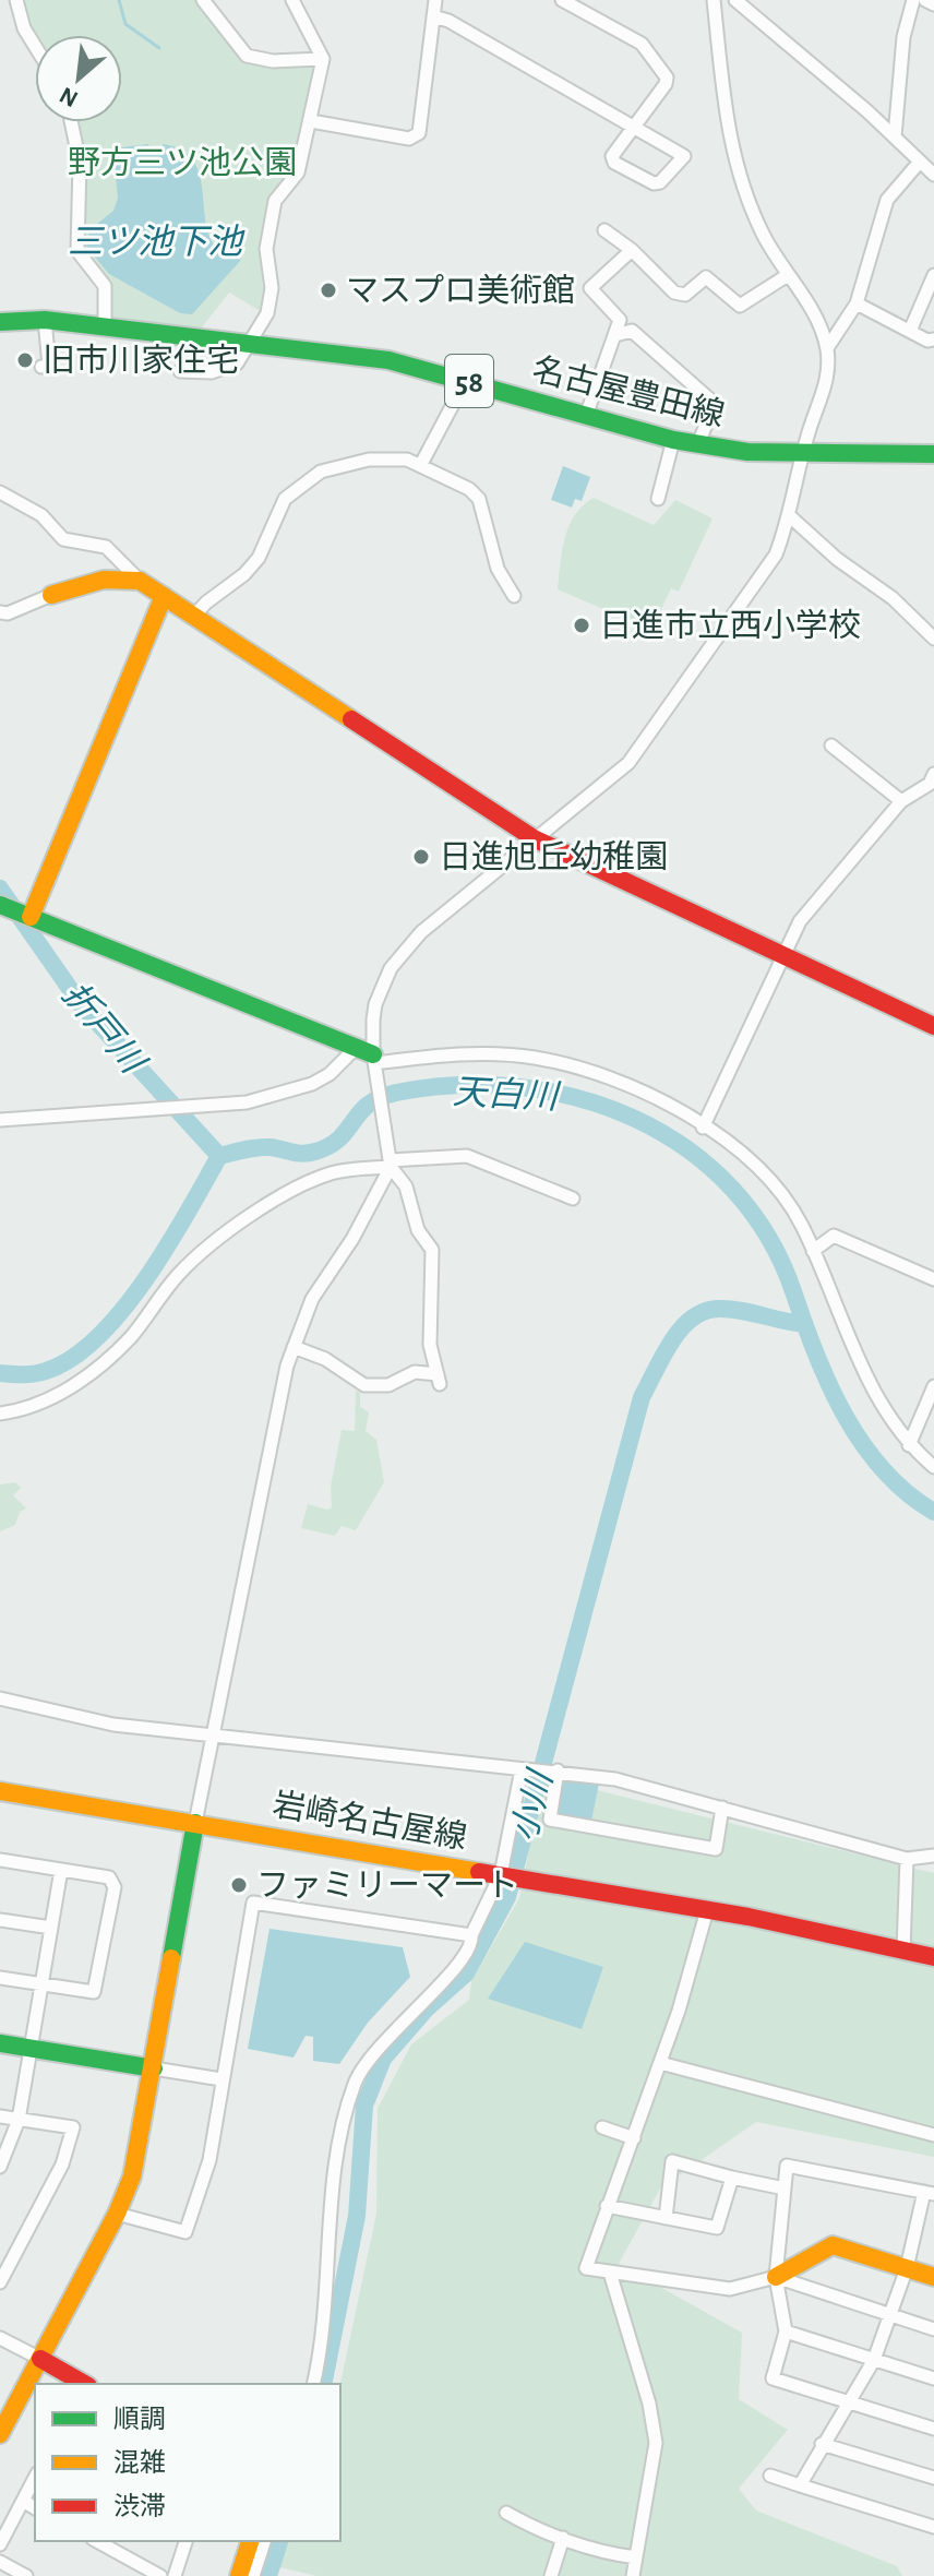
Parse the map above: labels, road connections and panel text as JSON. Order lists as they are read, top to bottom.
{
  "streets": {
    "street": ["58", "名古屋豊田線", "岩崎名古屋線"]
  },
  "water": [
    "三ツ池下池",
    "折戸川",
    "天白川",
    "小川"
  ],
  "parks": ["野方三ツ池公園"],
  "places": [
    "マスプロ美術館",
    "旧市川家住宅",
    "日進市立西小学校",
    "日進旭丘幼稚園",
    "ファミリーマート"
  ],
  "legend": ["順調", "混雑", "渋滞"],
  "north": "bottom left"
}
